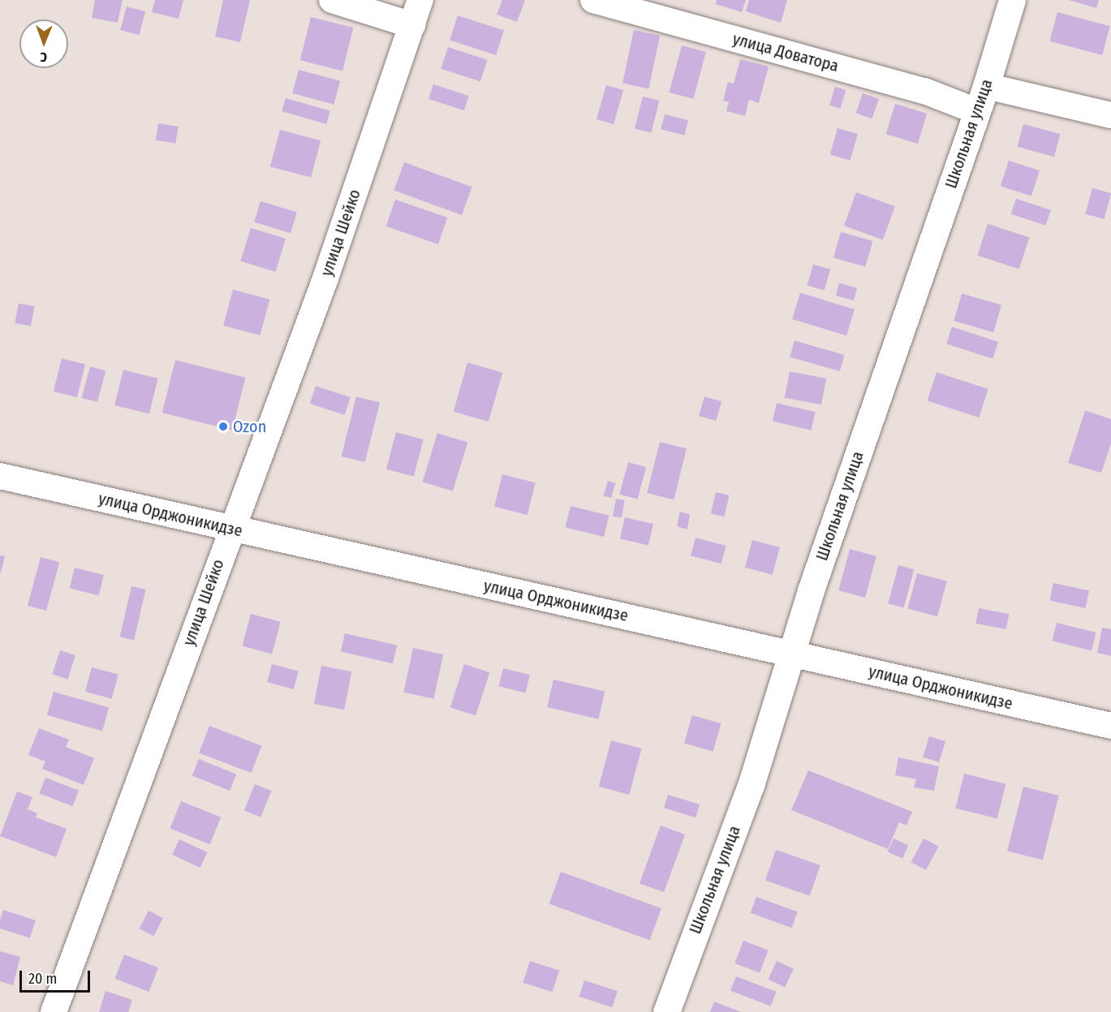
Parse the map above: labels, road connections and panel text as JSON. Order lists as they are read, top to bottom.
{
  "streets": {
    "street": [
      "улица Доватора",
      "Школьная улица",
      "улица Шейко",
      "улица Орджоникидзе"
    ]
  },
  "crossings": [
    ["улица Доватора", "Школьная улица"],
    ["Школьная улица", "улица Орджоникидзе"],
    ["улица Шейко", "улица Орджоникидзе"]
  ],
  "places": ["Ozon"],
  "scale_bar": "20 m",
  "north": "bottom"
}
